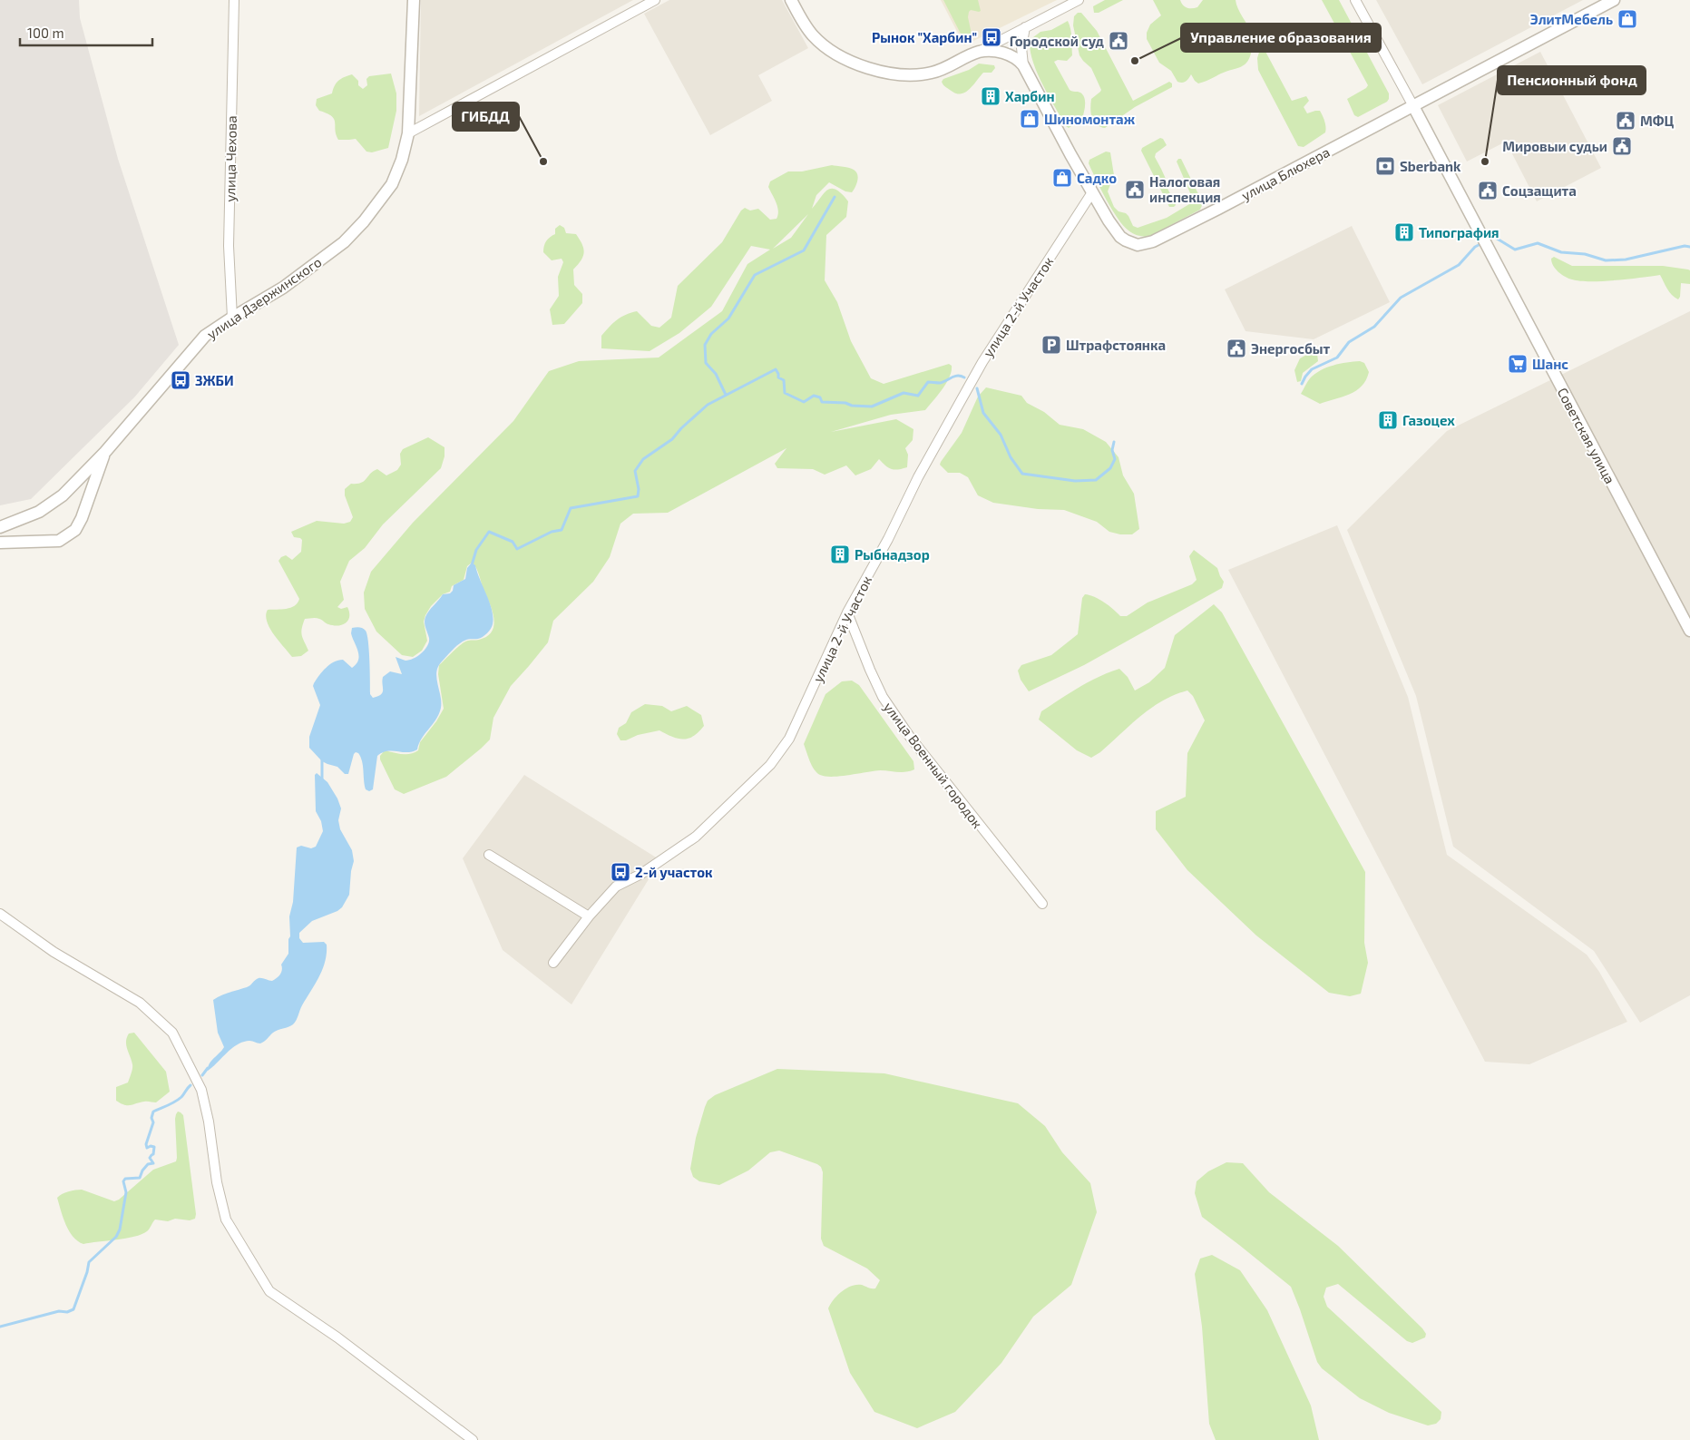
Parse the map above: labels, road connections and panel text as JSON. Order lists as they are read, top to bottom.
{
  "streets": {
    "street": [
      "улица Чехова",
      "улица Блюхера",
      "улица Дзержинского",
      "улица 2-й Участок",
      "Советская улица",
      "улица Военный городок"
    ]
  },
  "crossings": [
    ["улица Чехова", "улица Дзержинского"],
    ["улица Блюхера", "улица 2-й Участок"],
    ["улица Блюхера", "Советская улица"],
    ["улица 2-й Участок", "улица Военный городок"]
  ],
  "places": {
    "shop": ["ЭлитМебель", "Шиномонтаж", "Садко"],
    "bus stop": ["Рынок \"Харбин\"", "ЗЖБИ", "2-й участок"],
    "public building": [
      "Городской суд",
      "МФЦ",
      "Мировыи судьи",
      "Налоговая инспекция",
      "Соцзащита",
      "Энергосбыт"
    ],
    "other": ["Управление образования", "ГИБДД", "Пенсионный фонд"],
    "building": [
      "Харбин",
      "Типография",
      "Газоцех",
      "Рыбнадзор"
    ],
    "bank": ["Sberbank"],
    "parking": ["Штрафстоянка"],
    "supermarket": ["Шанс"]
  },
  "scale_bar": "100 m"
}
